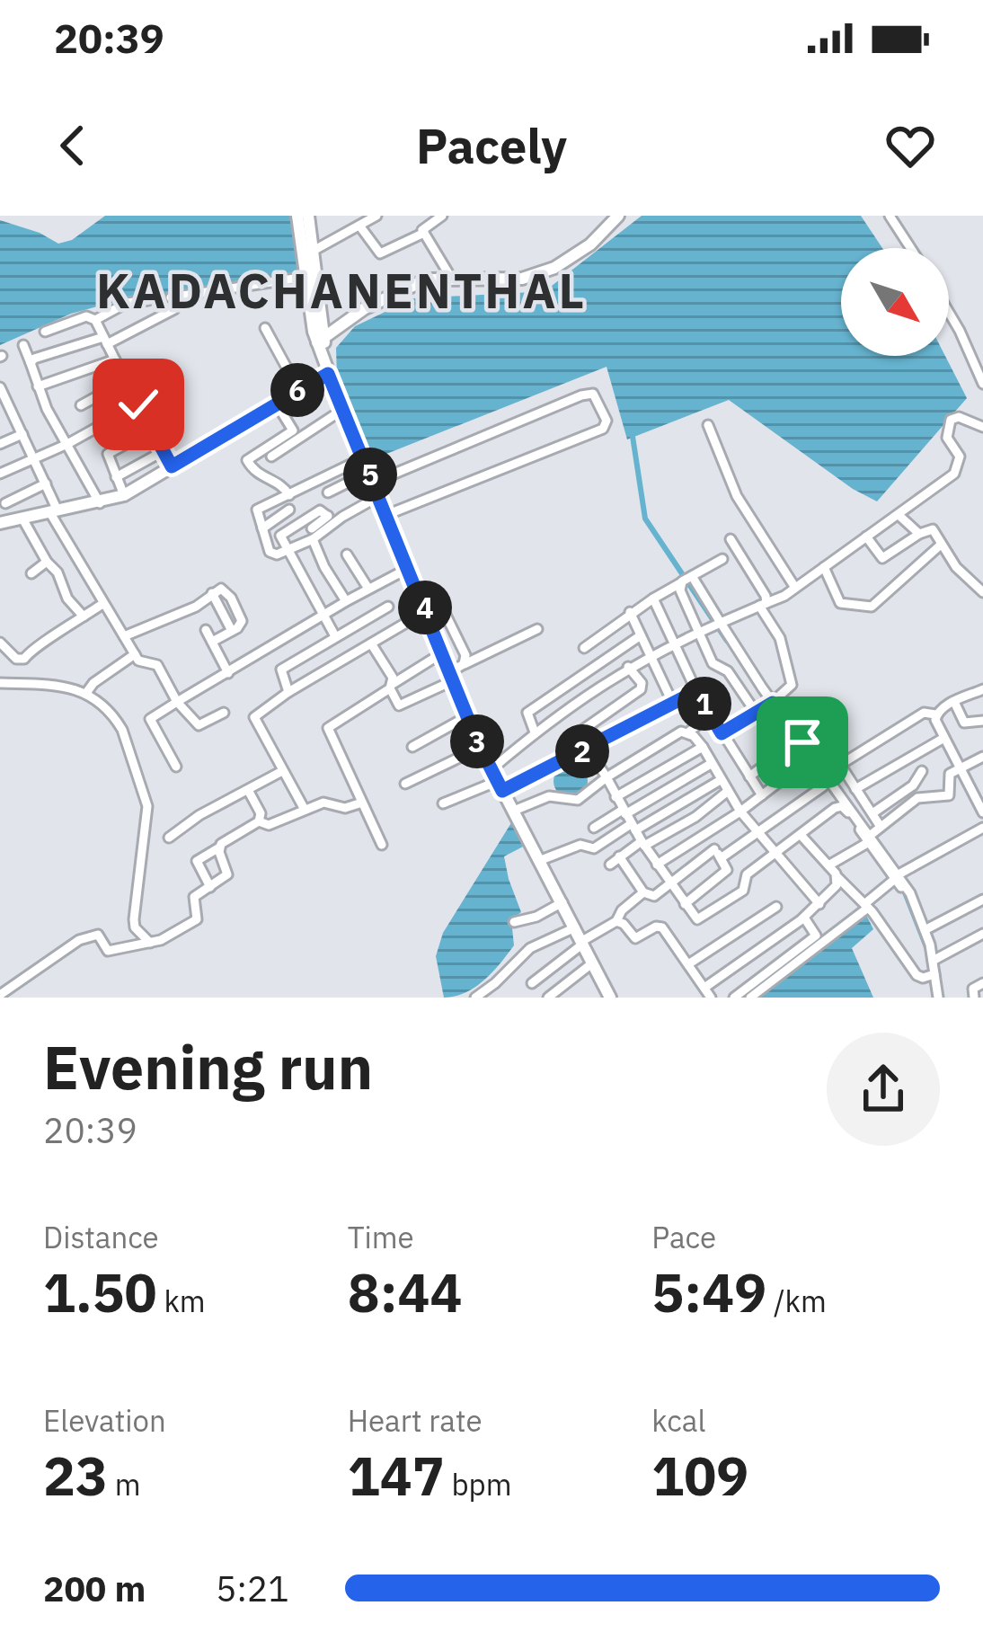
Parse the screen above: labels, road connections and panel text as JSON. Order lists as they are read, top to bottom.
{
  "districts": ["KADACHANENTHAL"],
  "north": "bottom right",
  "page": {
    "status": "20:39",
    "header": "Pacely",
    "pins": [
      "6",
      "5",
      "4",
      "1",
      "3",
      "2"
    ],
    "heading": ["Evening run", "20:39"],
    "stats": [
      ["Distance", "1.50 km"],
      ["Time", "8:44"],
      ["Pace", "5:49 /km"],
      ["Elevation", "23 m"],
      ["Heart rate", "147 bpm"],
      ["kcal", "109"]
    ],
    "list": [
      {
        "name": "200 m",
        "note": "5:21"
      }
    ]
  }
}
